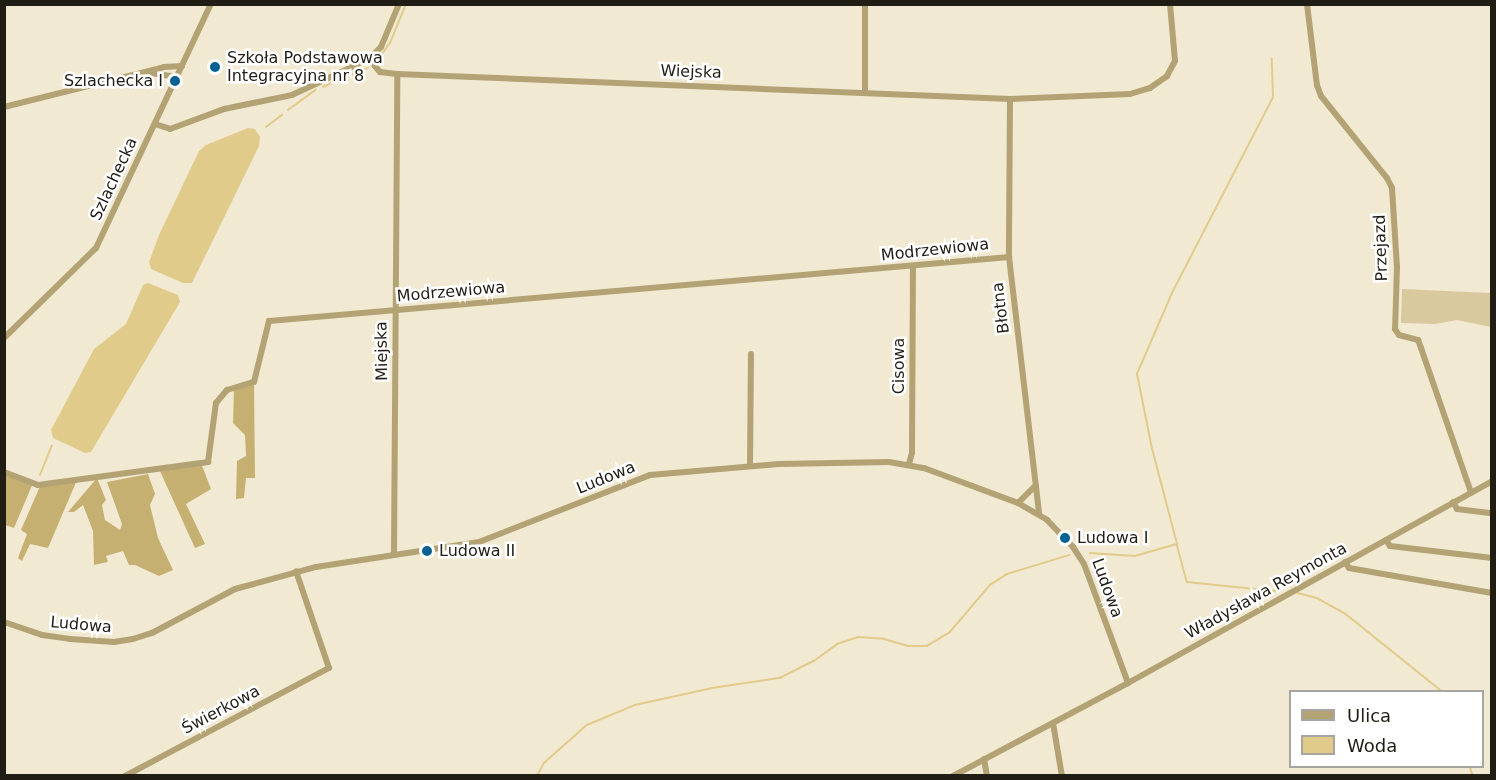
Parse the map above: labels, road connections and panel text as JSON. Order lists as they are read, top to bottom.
{
  "streets": {
    "street": [
      "Wiejska",
      "Szlachecka",
      "Przejazd",
      "Modrzewiowa",
      "Błotna",
      "Miejska",
      "Cisowa",
      "Ludowa",
      "Władysława Reymonta",
      "Świerkowa"
    ]
  },
  "crossings": [
    ["Wiejska", "Błotna"],
    ["Wiejska", "Miejska"],
    ["Przejazd", "Władysława Reymonta"],
    ["Modrzewiowa", "Błotna"],
    ["Modrzewiowa", "Miejska"],
    ["Modrzewiowa", "Cisowa"],
    ["Błotna", "Ludowa"],
    ["Miejska", "Ludowa"],
    ["Cisowa", "Ludowa"],
    ["Ludowa", "Władysława Reymonta"],
    ["Ludowa", "Świerkowa"]
  ],
  "places": [
    "Szkoła Podstawowa Integracyjna nr 8",
    "Szlachecka I",
    "Ludowa I",
    "Ludowa II"
  ],
  "legend": ["Ulica", "Woda"]
}
